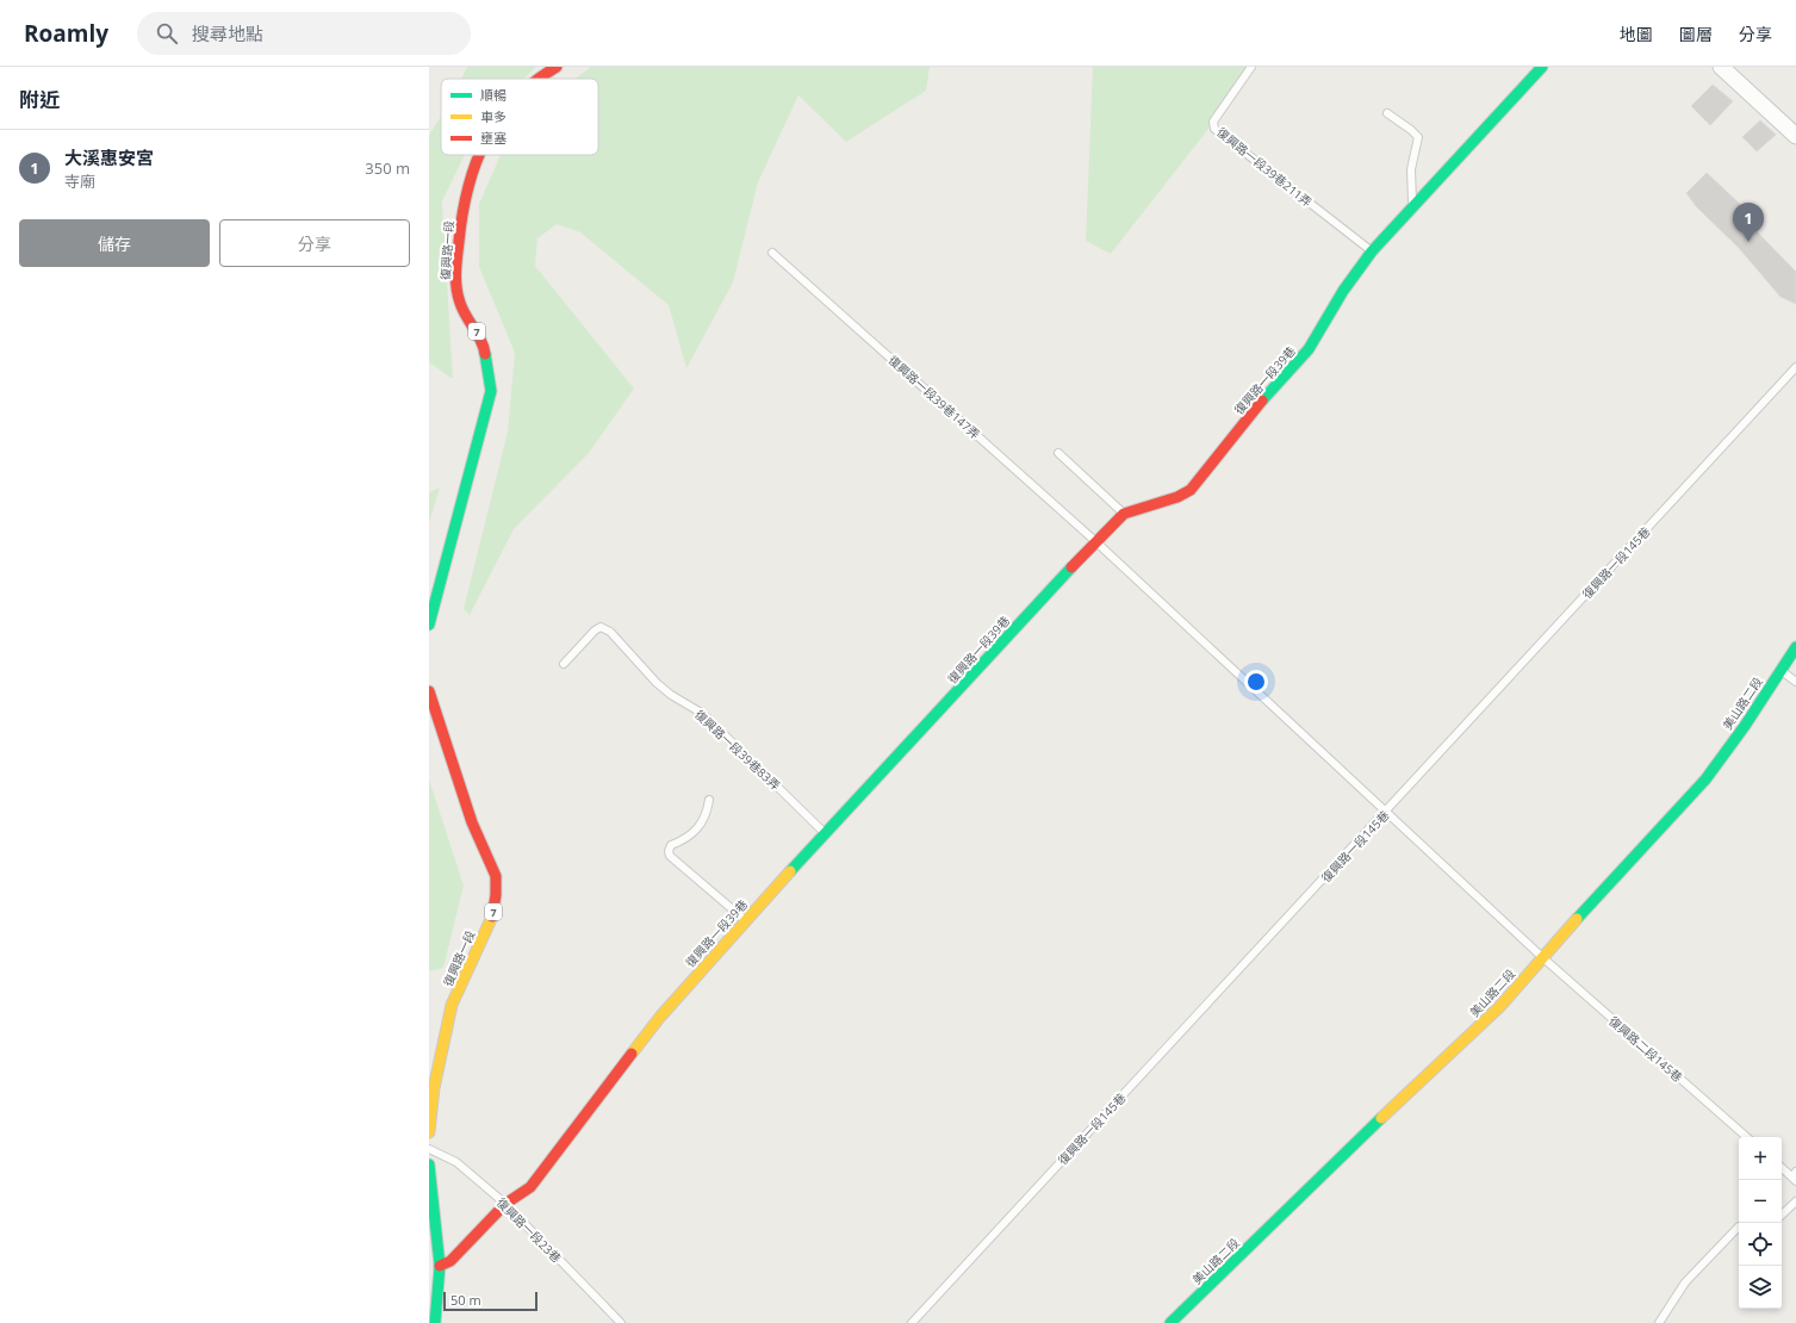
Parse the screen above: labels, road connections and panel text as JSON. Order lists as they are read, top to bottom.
{
  "streets": {
    "street": [
      "復興路一段",
      "7",
      "復興路一段39巷",
      "美山路二段"
    ],
    "lane": [
      "復興路一段39巷211弄",
      "復興路一段39巷147弄",
      "復興路一段145巷",
      "復興路一段39巷83弄",
      "復興路二段145巷",
      "復興路一段23巷"
    ]
  },
  "crossings": [
    ["復興路一段39巷211弄", "復興路一段39巷"],
    ["復興路一段39巷", "復興路一段39巷147弄"],
    ["復興路一段39巷", "復興路一段39巷83弄"],
    ["復興路一段39巷", "復興路一段23巷"],
    ["復興路一段39巷147弄", "復興路一段145巷"],
    ["復興路一段39巷147弄", "復興路二段145巷"],
    ["復興路一段145巷", "復興路二段145巷"],
    ["美山路二段", "復興路二段145巷"]
  ],
  "legend": ["順暢", "車多", "壅塞"],
  "scale_bar": "50 m",
  "page": {
    "header": "Roamly",
    "search": "搜尋地點",
    "nav": ["地圖", "圖層", "分享"],
    "heading": "附近",
    "list": [
      {
        "mark": "1",
        "name": "大溪惠安宮",
        "note": "寺廟",
        "value": "350 m"
      }
    ],
    "pins": "1",
    "buttons": ["儲存", "分享"],
    "map_buttons": ["+", "−"],
    "scale": "50 m"
  }
}
